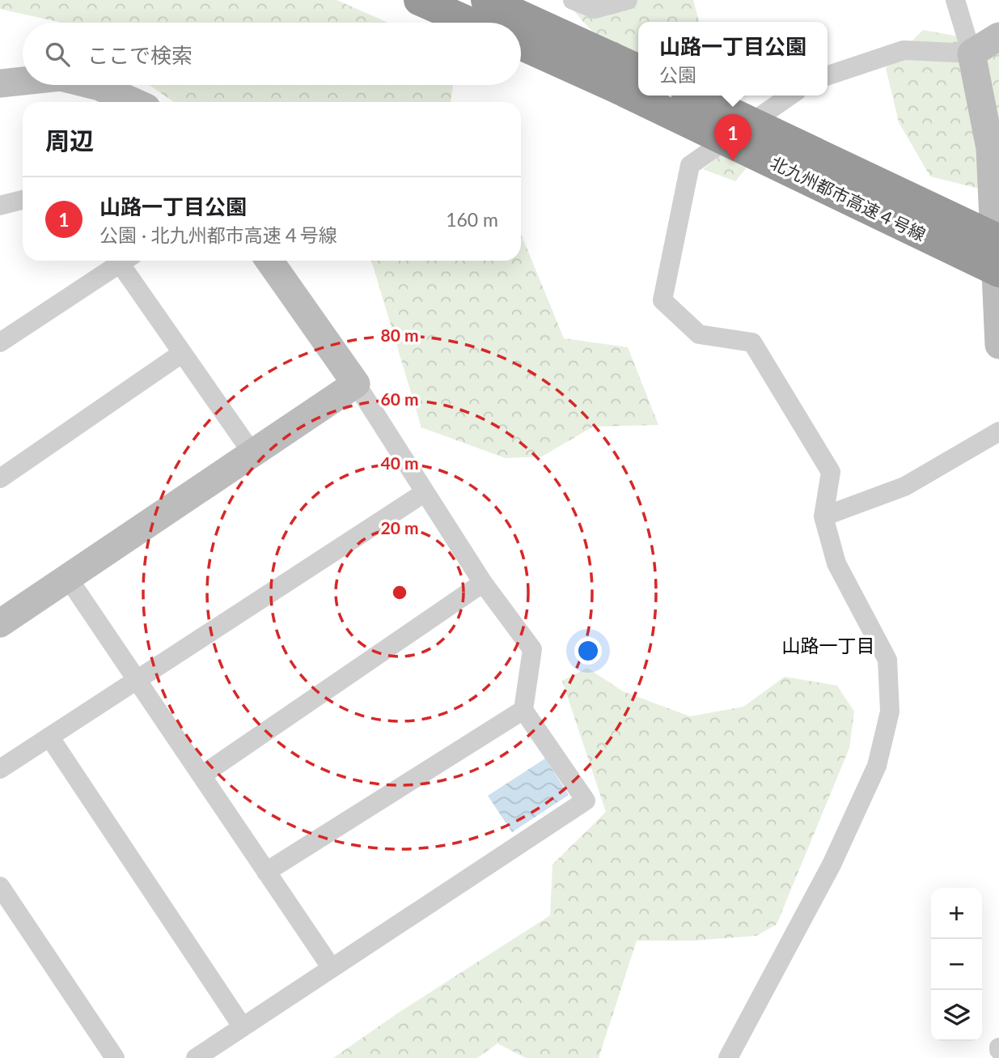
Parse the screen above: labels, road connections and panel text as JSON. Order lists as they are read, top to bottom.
{
  "streets": {
    "highway": ["北九州都市高速４号線"]
  },
  "districts": ["山路一丁目"],
  "page": {
    "popup": ["山路一丁目公園", "公園"],
    "search": "ここで検索",
    "heading": "周辺",
    "pins": "1",
    "list": [
      {
        "mark": "1",
        "name": "山路一丁目公園",
        "note": "公園 · 北九州都市高速４号線",
        "value": "160 m"
      }
    ],
    "map_buttons": ["+", "−"]
  },
  "rings": [
    "80 m",
    "60 m",
    "40 m",
    "20 m"
  ]
}
